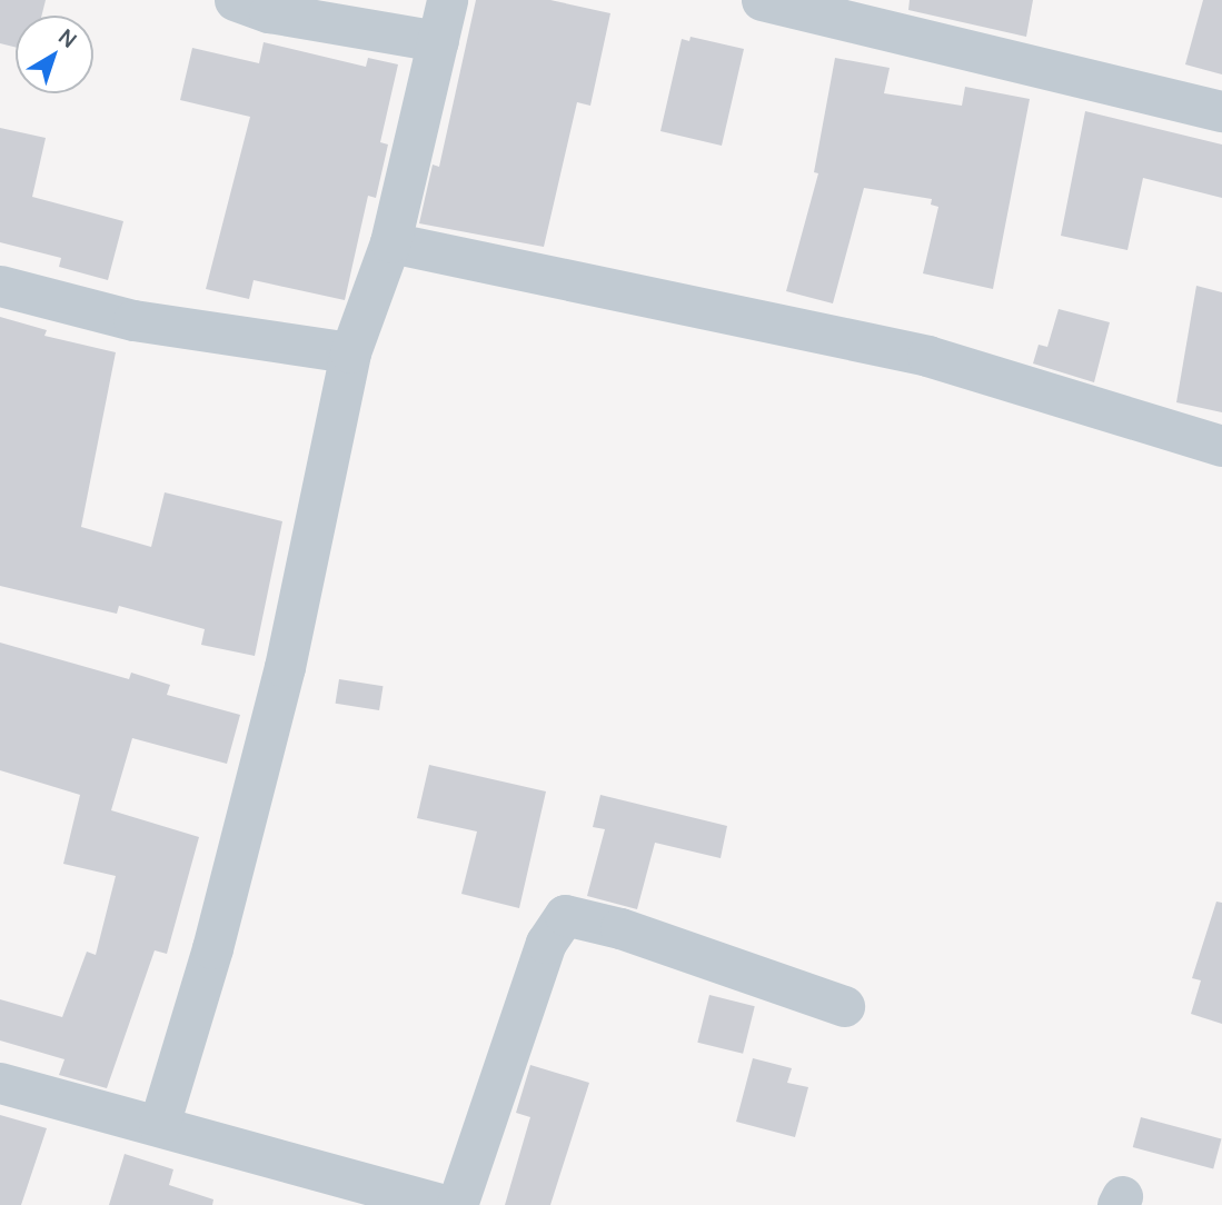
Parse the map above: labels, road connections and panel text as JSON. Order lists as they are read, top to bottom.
{
  "north": "top right"
}
